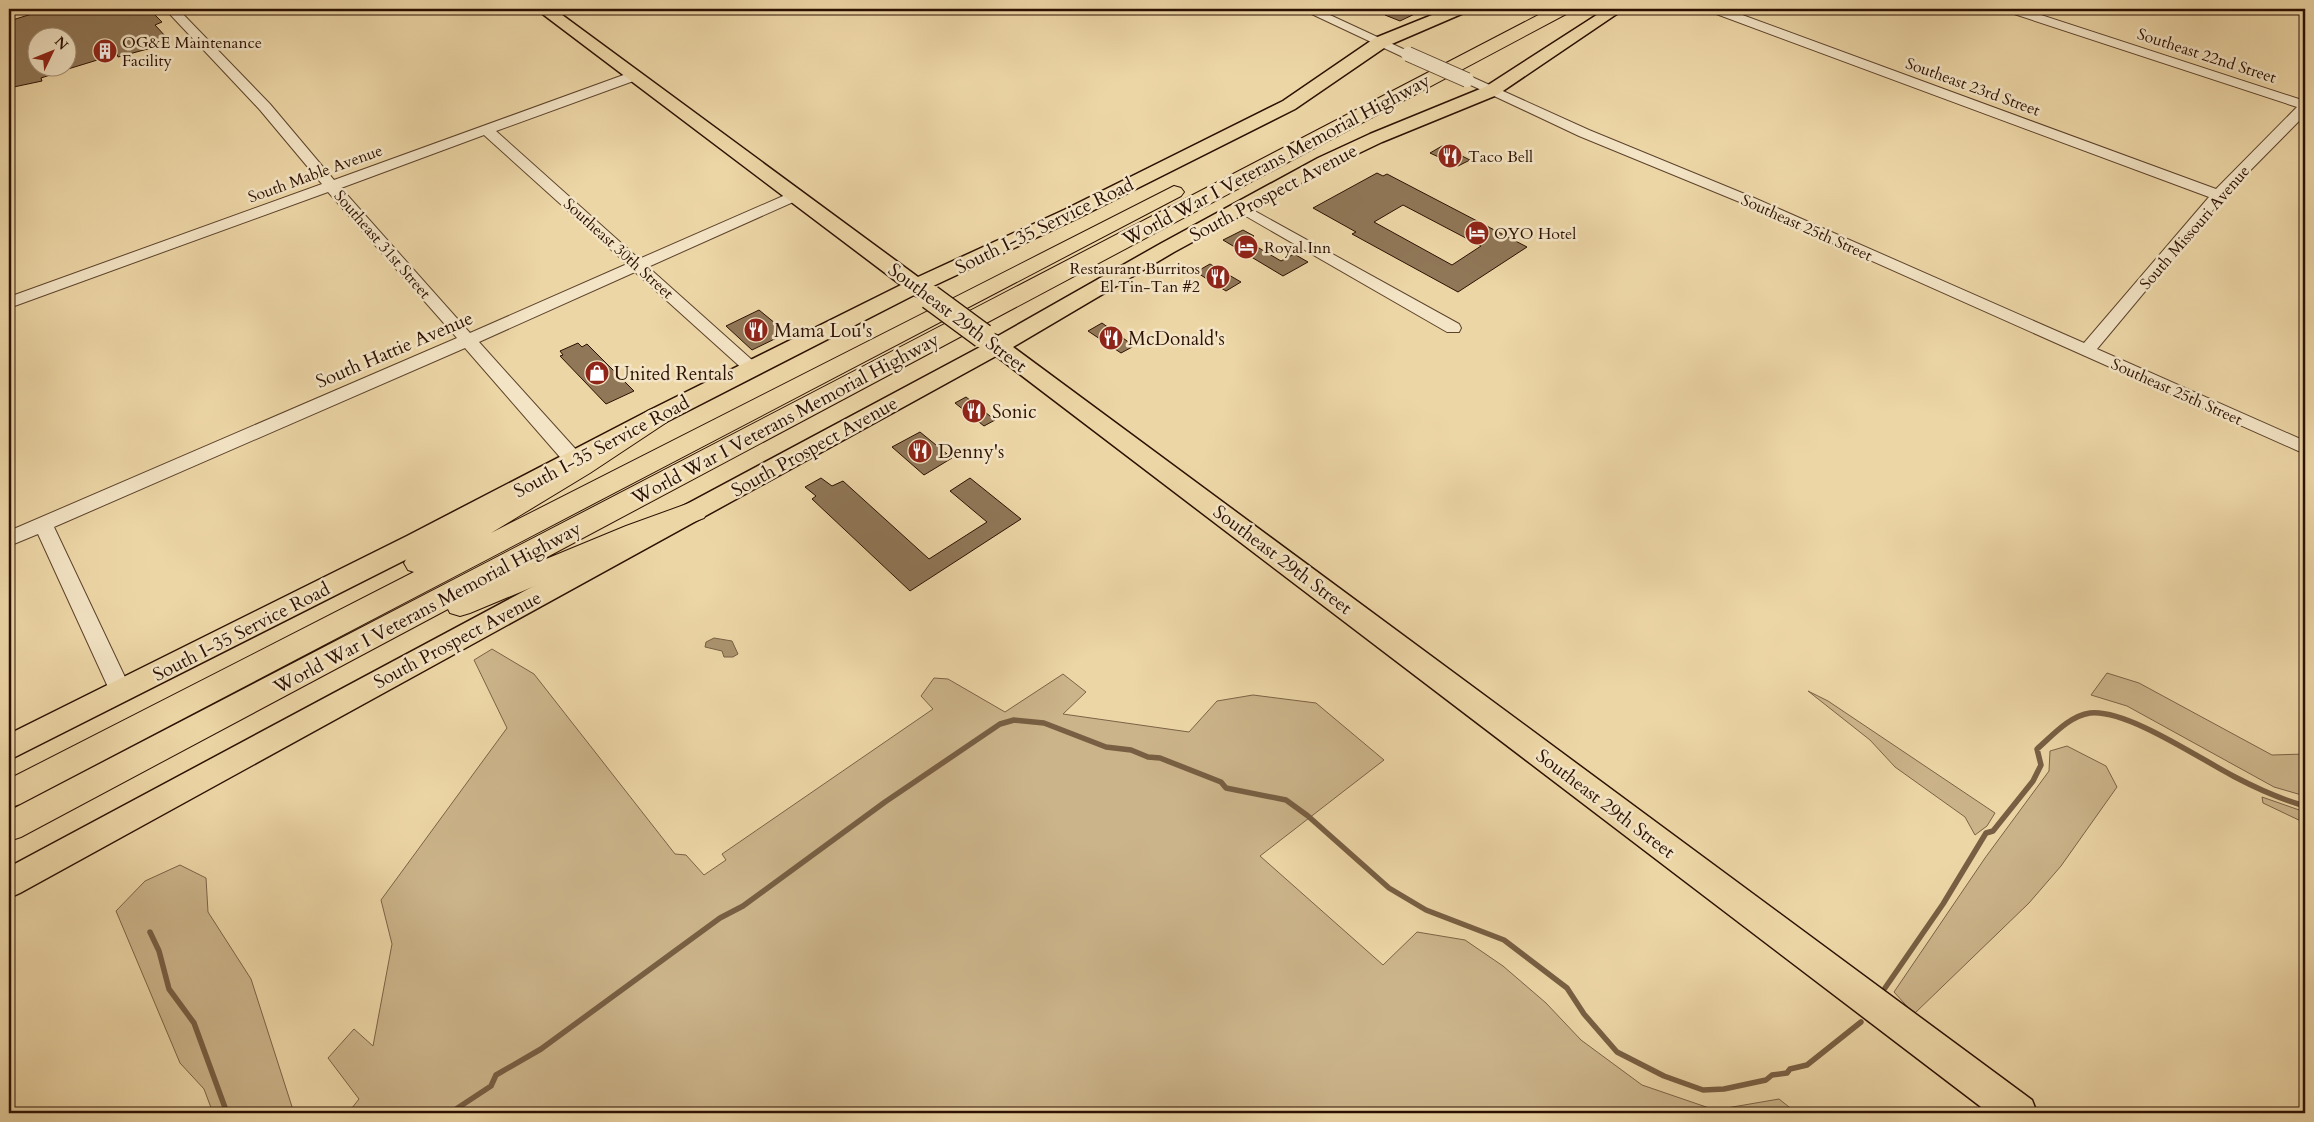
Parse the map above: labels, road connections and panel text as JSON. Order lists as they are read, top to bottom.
{
  "streets": {
    "highway": ["World War I Veterans Memorial Highway"],
    "main road": ["South Prospect Avenue", "South I-35 Service Road", "Southeast 29th Street"],
    "street": [
      "Southeast 22nd Street",
      "Southeast 23rd Street",
      "South Mable Avenue",
      "Southeast 25th Street",
      "South Missouri Avenue",
      "Southeast 31st Street",
      "Southeast 30th Street",
      "South Hattie Avenue"
    ]
  },
  "crossings": [
    ["Southeast 22nd Street", "South Missouri Avenue"],
    ["Southeast 23rd Street", "South Missouri Avenue"],
    ["South Mable Avenue", "Southeast 31st Street"],
    ["South Mable Avenue", "Southeast 30th Street"],
    ["South Mable Avenue", "Southeast 29th Street"],
    ["South Prospect Avenue", "Southeast 25th Street"],
    ["South Prospect Avenue", "Southeast 29th Street"],
    ["South I-35 Service Road", "Southeast 25th Street"],
    ["South I-35 Service Road", "Southeast 31st Street"],
    ["South I-35 Service Road", "Southeast 30th Street"],
    ["South I-35 Service Road", "Southeast 29th Street"],
    ["Southeast 25th Street", "South Missouri Avenue"],
    ["Southeast 31st Street", "South Hattie Avenue"],
    ["Southeast 30th Street", "South Hattie Avenue"],
    ["Southeast 29th Street", "South Hattie Avenue"]
  ],
  "places": {
    "building": ["OG&E Maintenance Facility"],
    "restaurant": [
      "Taco Bell",
      "Restaurant Burritos El Tin-Tan #2",
      "Mama Lou's",
      "McDonald's",
      "Sonic",
      "Denny's"
    ],
    "hotel": ["OYO Hotel", "Royal Inn"],
    "shop": ["United Rentals"]
  },
  "north": "top right"
}
